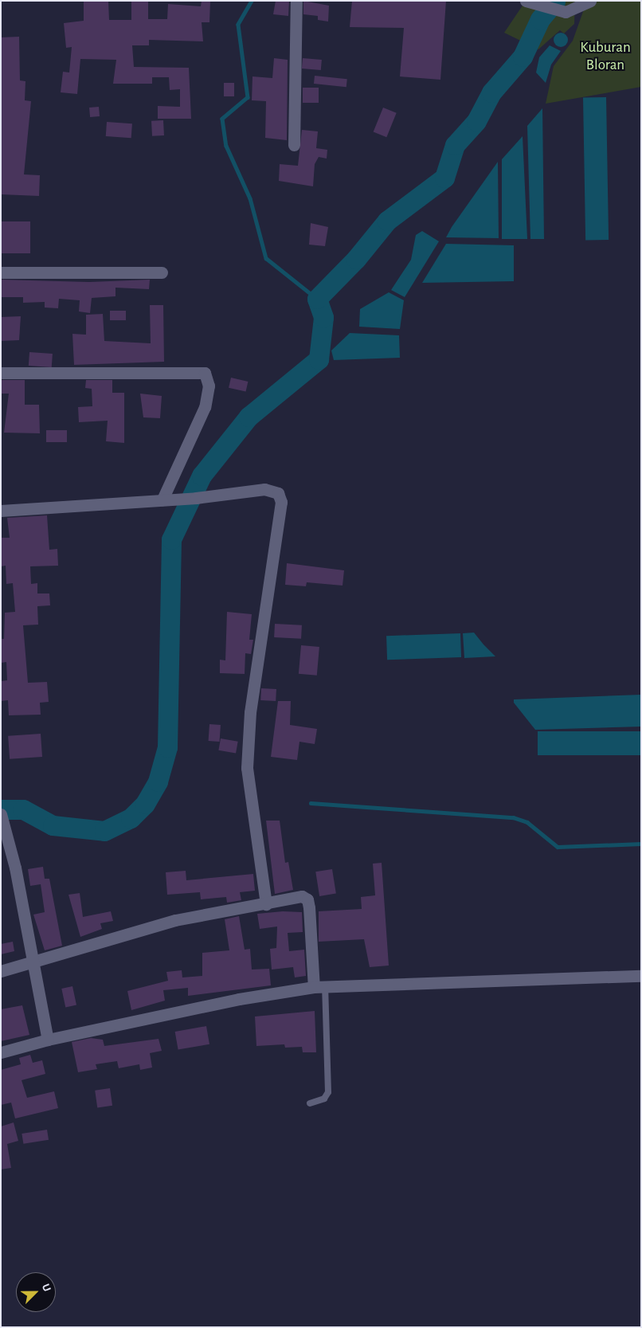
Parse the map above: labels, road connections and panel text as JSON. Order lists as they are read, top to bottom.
{
  "parks": ["Kuburan Bloran"],
  "north": "top right"
}
